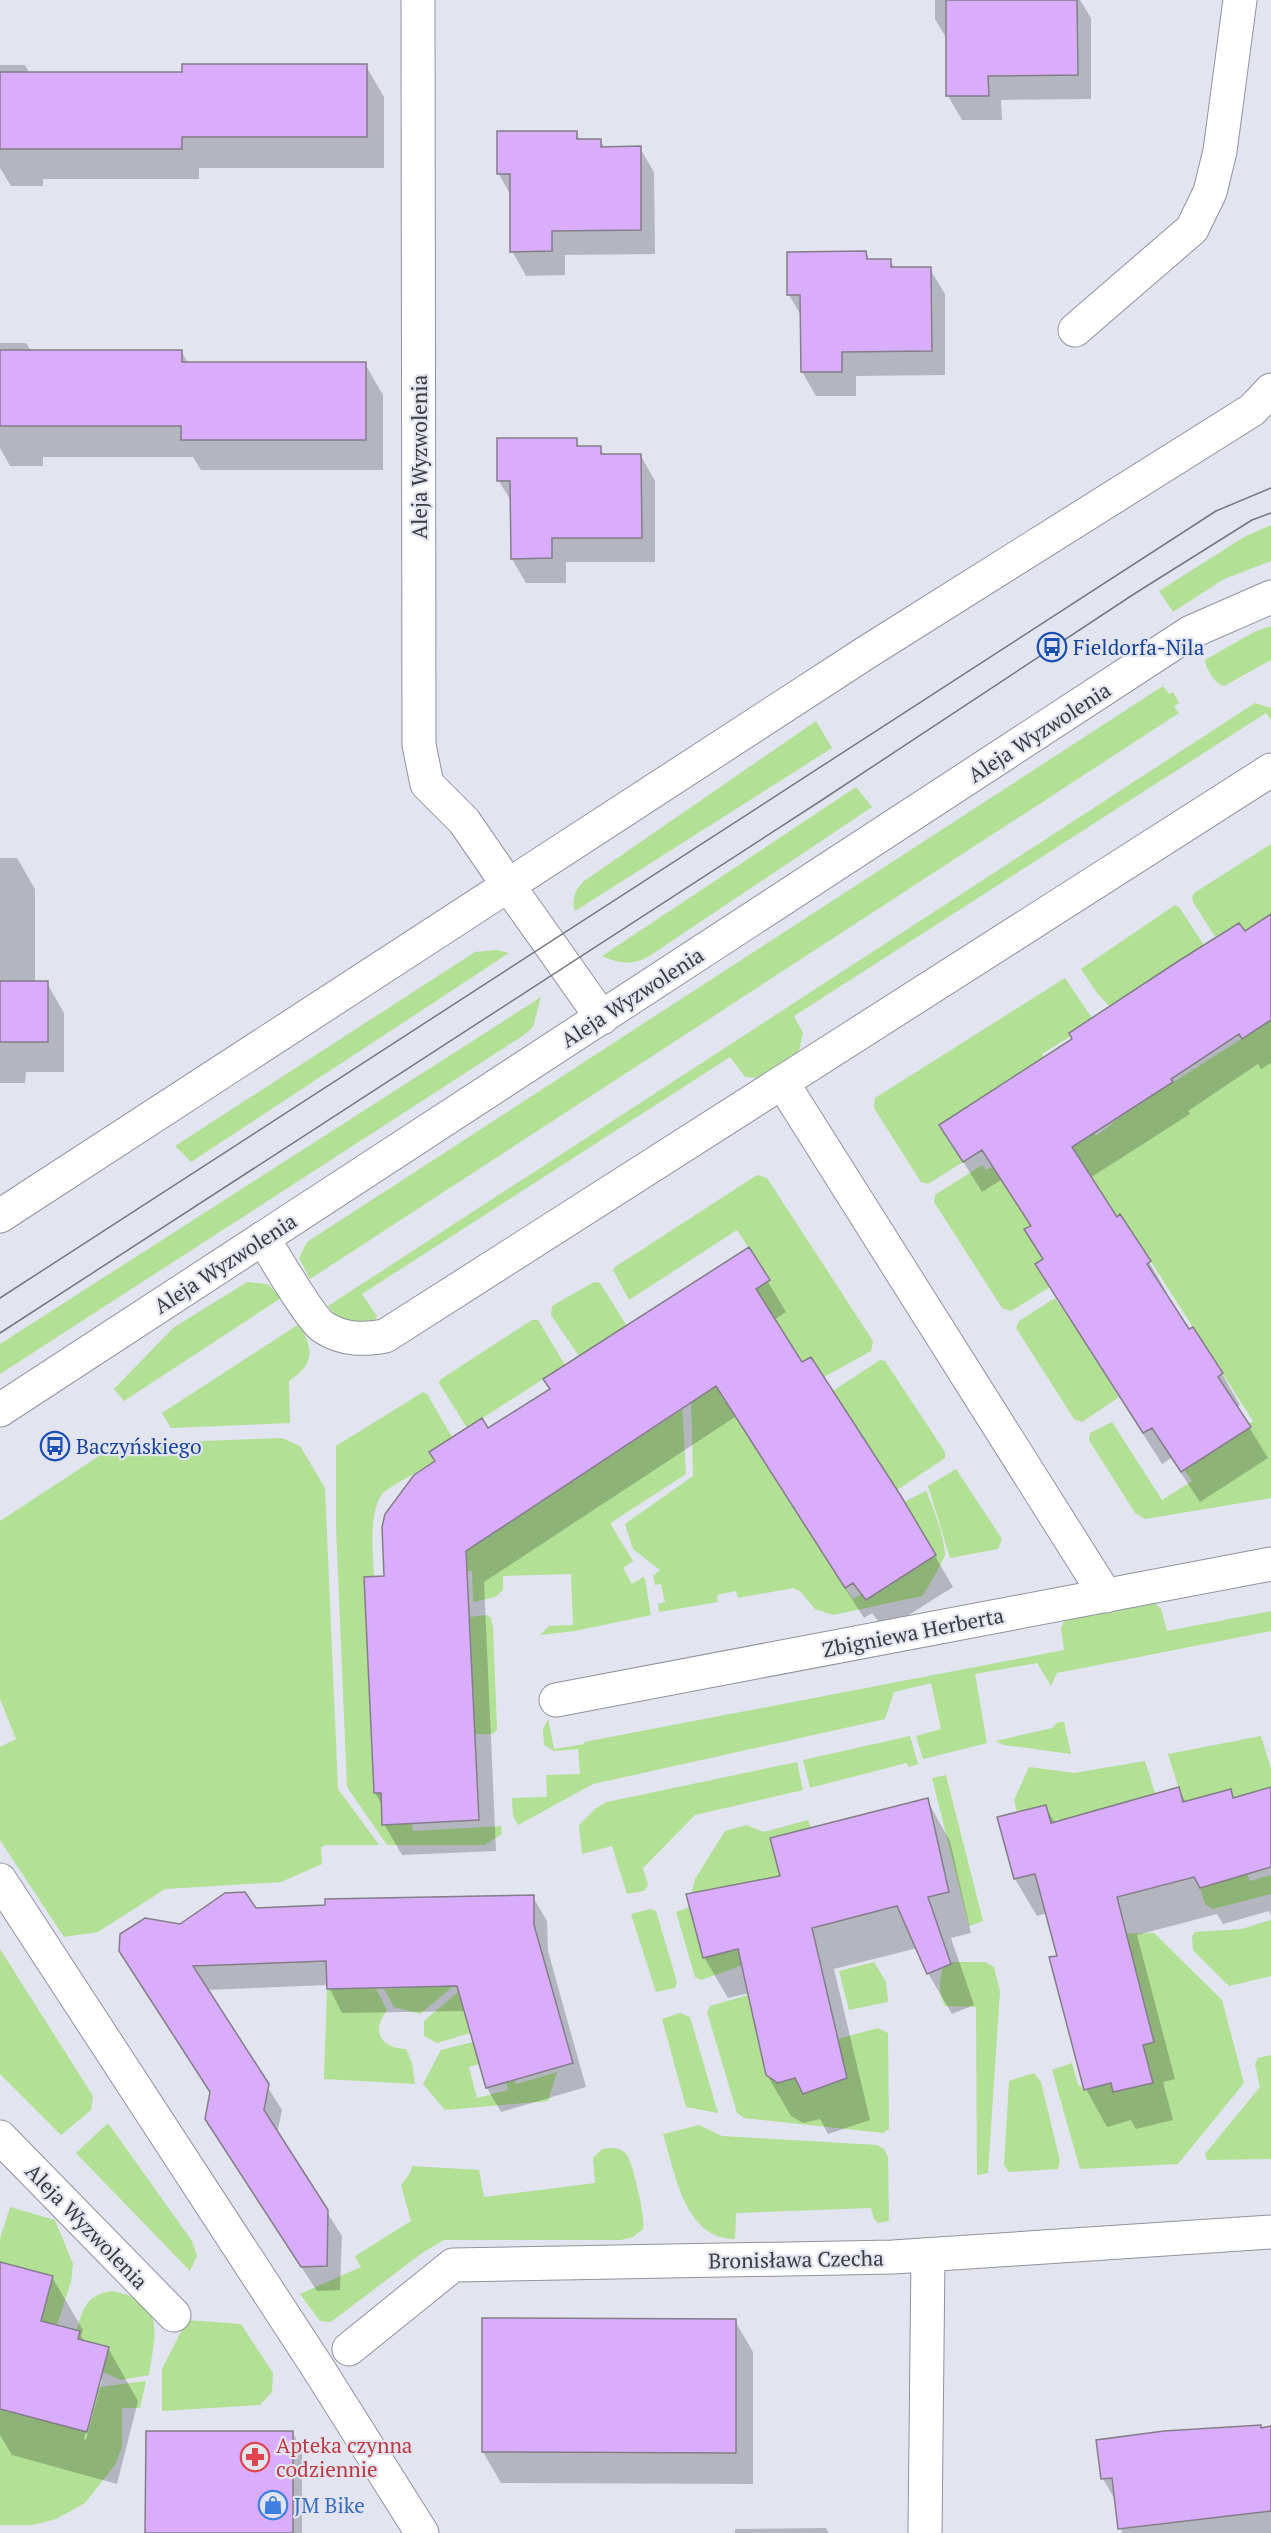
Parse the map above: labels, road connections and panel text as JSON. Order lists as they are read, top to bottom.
{
  "streets": {
    "street": ["Aleja Wyzwolenia", "Zbigniewa Herberta", "Bronisława Czecha"]
  },
  "places": {
    "bus stop": ["Fieldorfa-Nila", "Baczyńskiego"],
    "pharmacy": ["Apteka czynna codziennie"],
    "shop": ["JM Bike"]
  }
}
